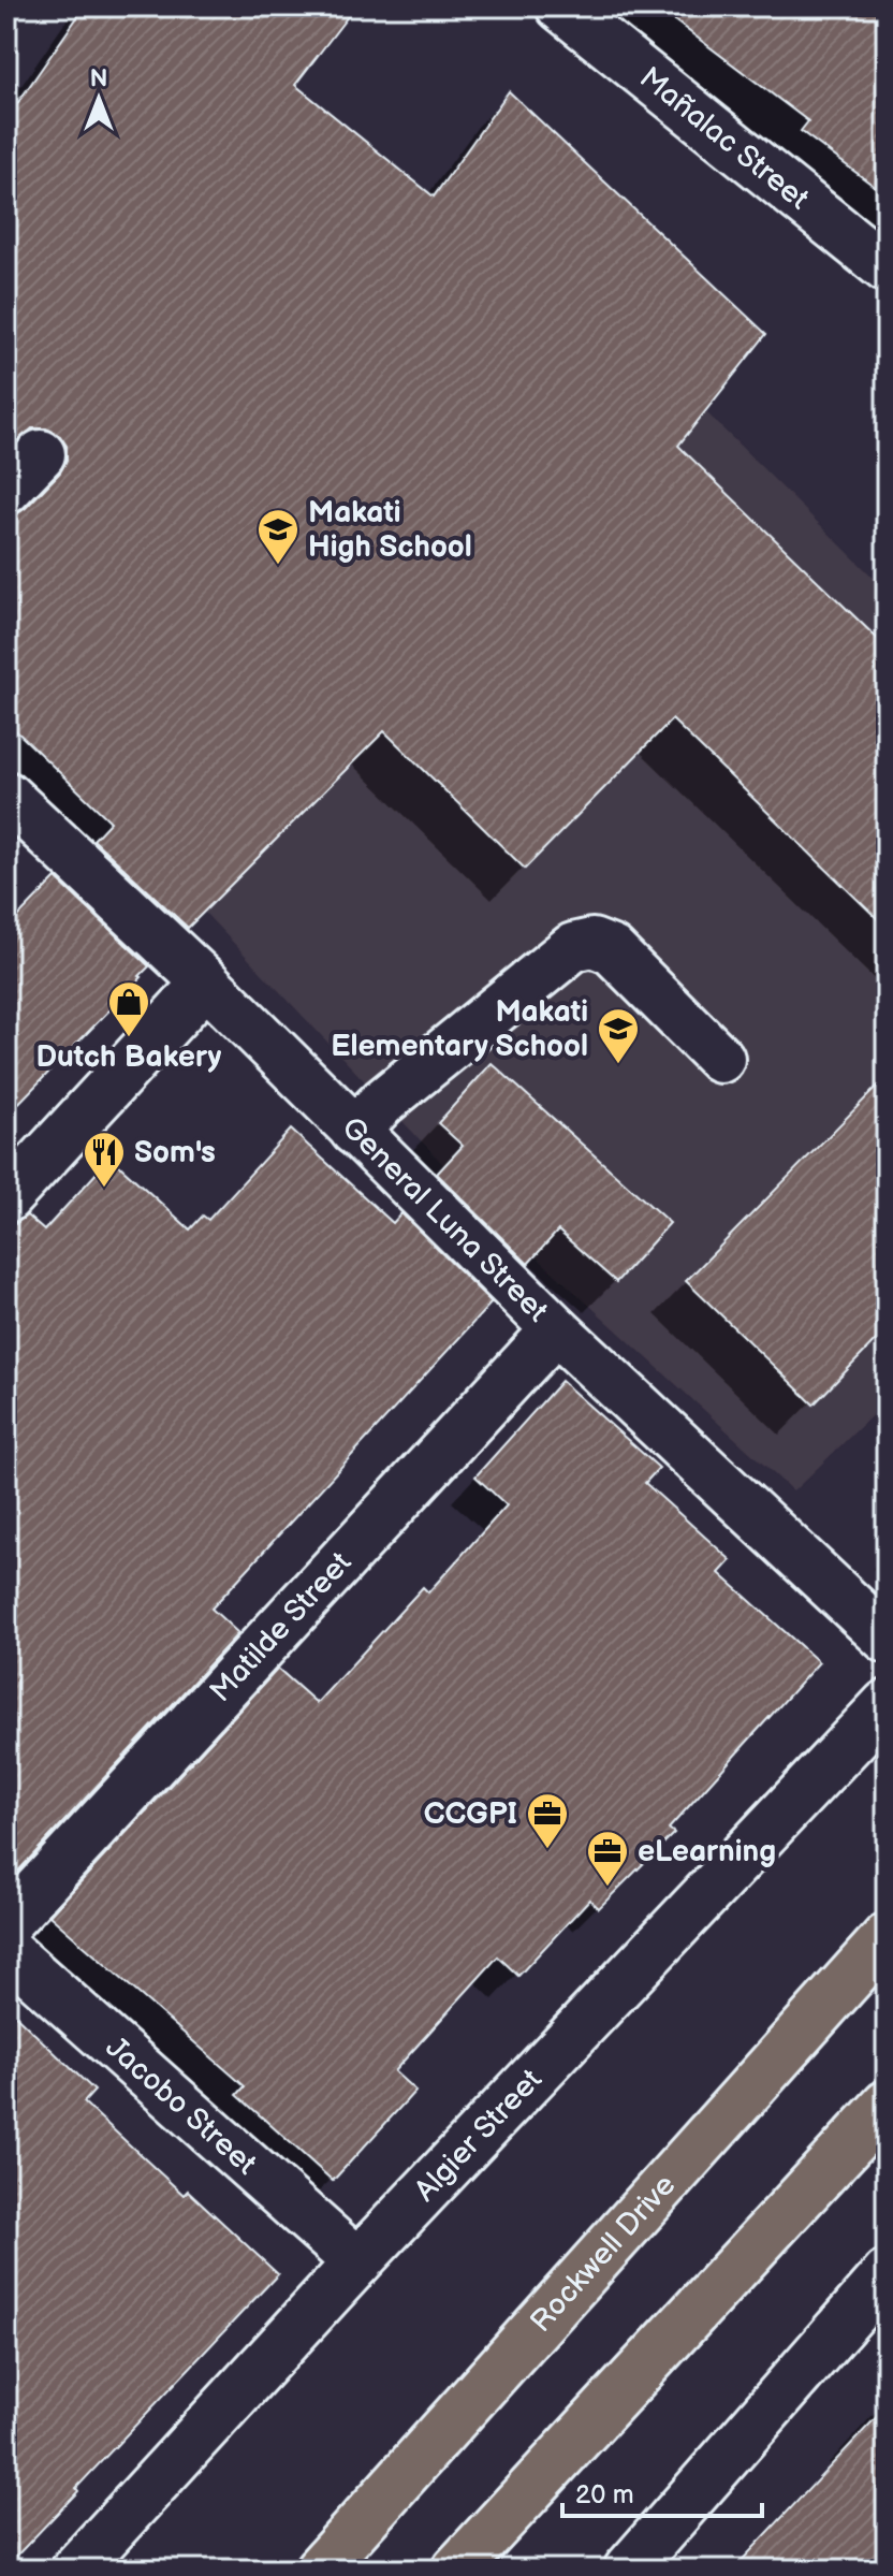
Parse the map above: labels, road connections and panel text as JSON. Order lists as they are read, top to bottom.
{
  "streets": {
    "main road": ["Rockwell Drive"],
    "street": [
      "Mañalac Street",
      "General Luna Street",
      "Matilde Street",
      "Jacobo Street",
      "Algier Street"
    ]
  },
  "crossings": [
    ["General Luna Street", "Matilde Street"],
    ["Jacobo Street", "Algier Street"]
  ],
  "places": {
    "school or university": ["Makati High School", "Makati Elementary School"],
    "shop": ["Dutch Bakery"],
    "restaurant": ["Som's"],
    "office": ["CCGPI", "eLearning"]
  },
  "scale_bar": "20 m",
  "north": "top"
}
